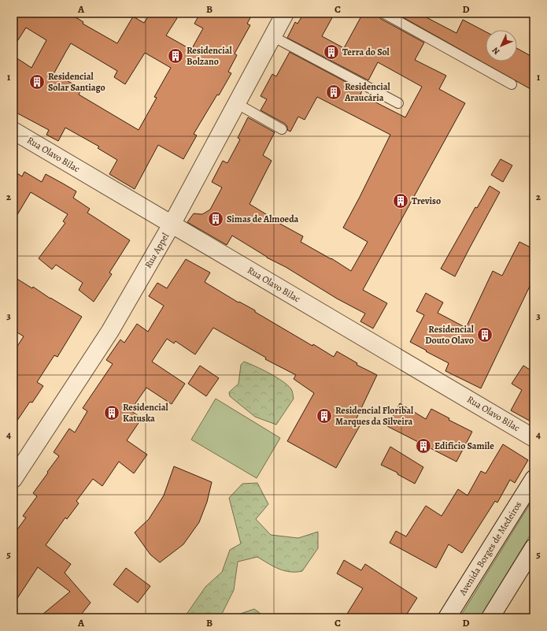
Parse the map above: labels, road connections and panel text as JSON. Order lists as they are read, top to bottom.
{
  "streets": {
    "street": ["Rua Olavo Bilac", "Rua Appel", "Avenida Borges de Medeiros"]
  },
  "crossings": [
    ["Rua Olavo Bilac", "Rua Appel"]
  ],
  "places": {
    "building": [
      "Terra do Sol",
      "Residencial Bolzano",
      "Residencial Solar Santiago",
      "Residencial Araucária",
      "Treviso",
      "Simas de Almoeda",
      "Residencial Douto Olavo",
      "Residencial Katuska",
      "Residencial Floribal Marques da Silveira",
      "Edifício Samile"
    ]
  },
  "north": "bottom left",
  "grid": {
    "columns": [
      "A",
      "B",
      "C",
      "D"
    ],
    "rows": [
      "1",
      "2",
      "3",
      "4",
      "5"
    ]
  }
}
